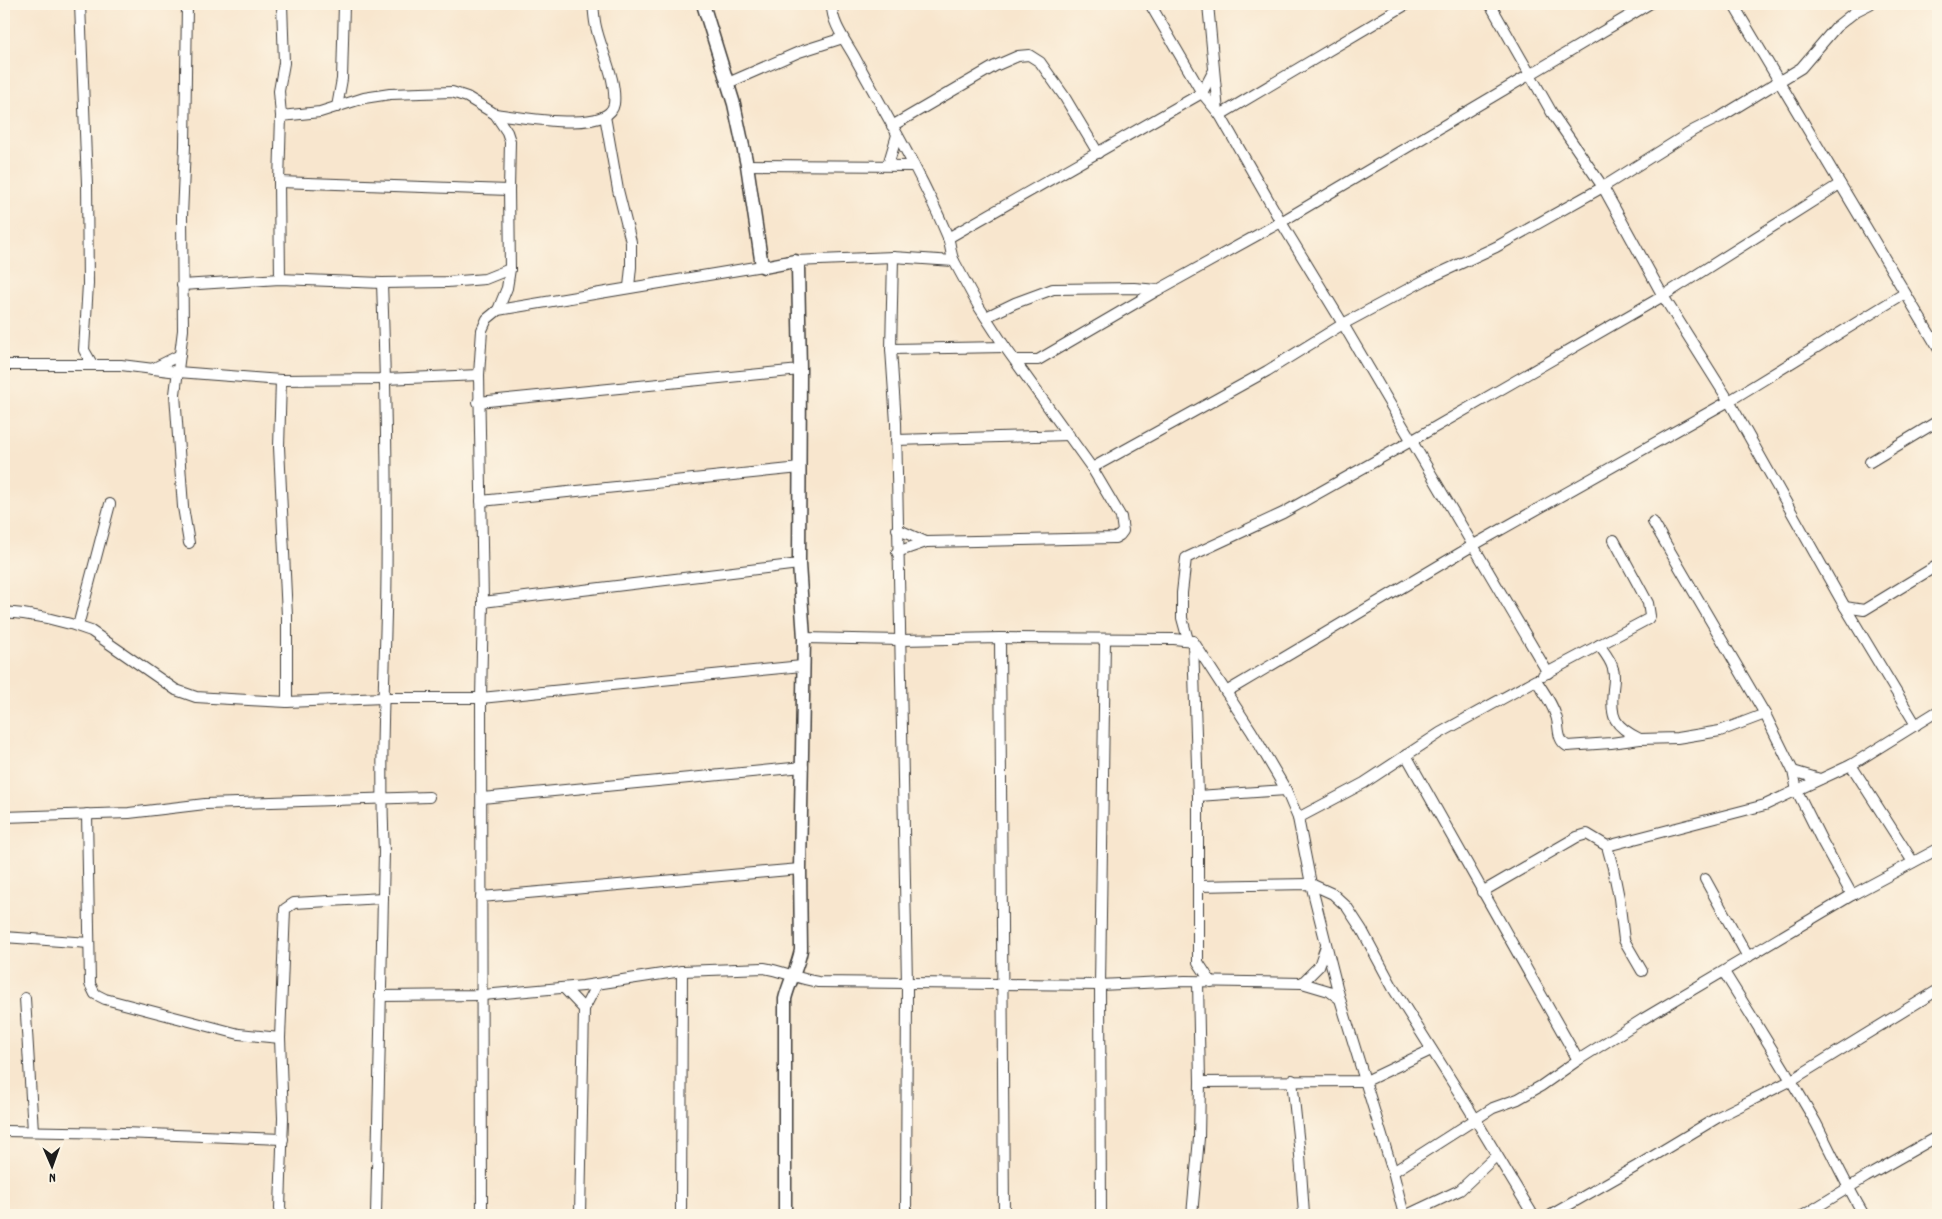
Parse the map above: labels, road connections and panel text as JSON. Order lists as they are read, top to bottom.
{
  "north": "bottom"
}
